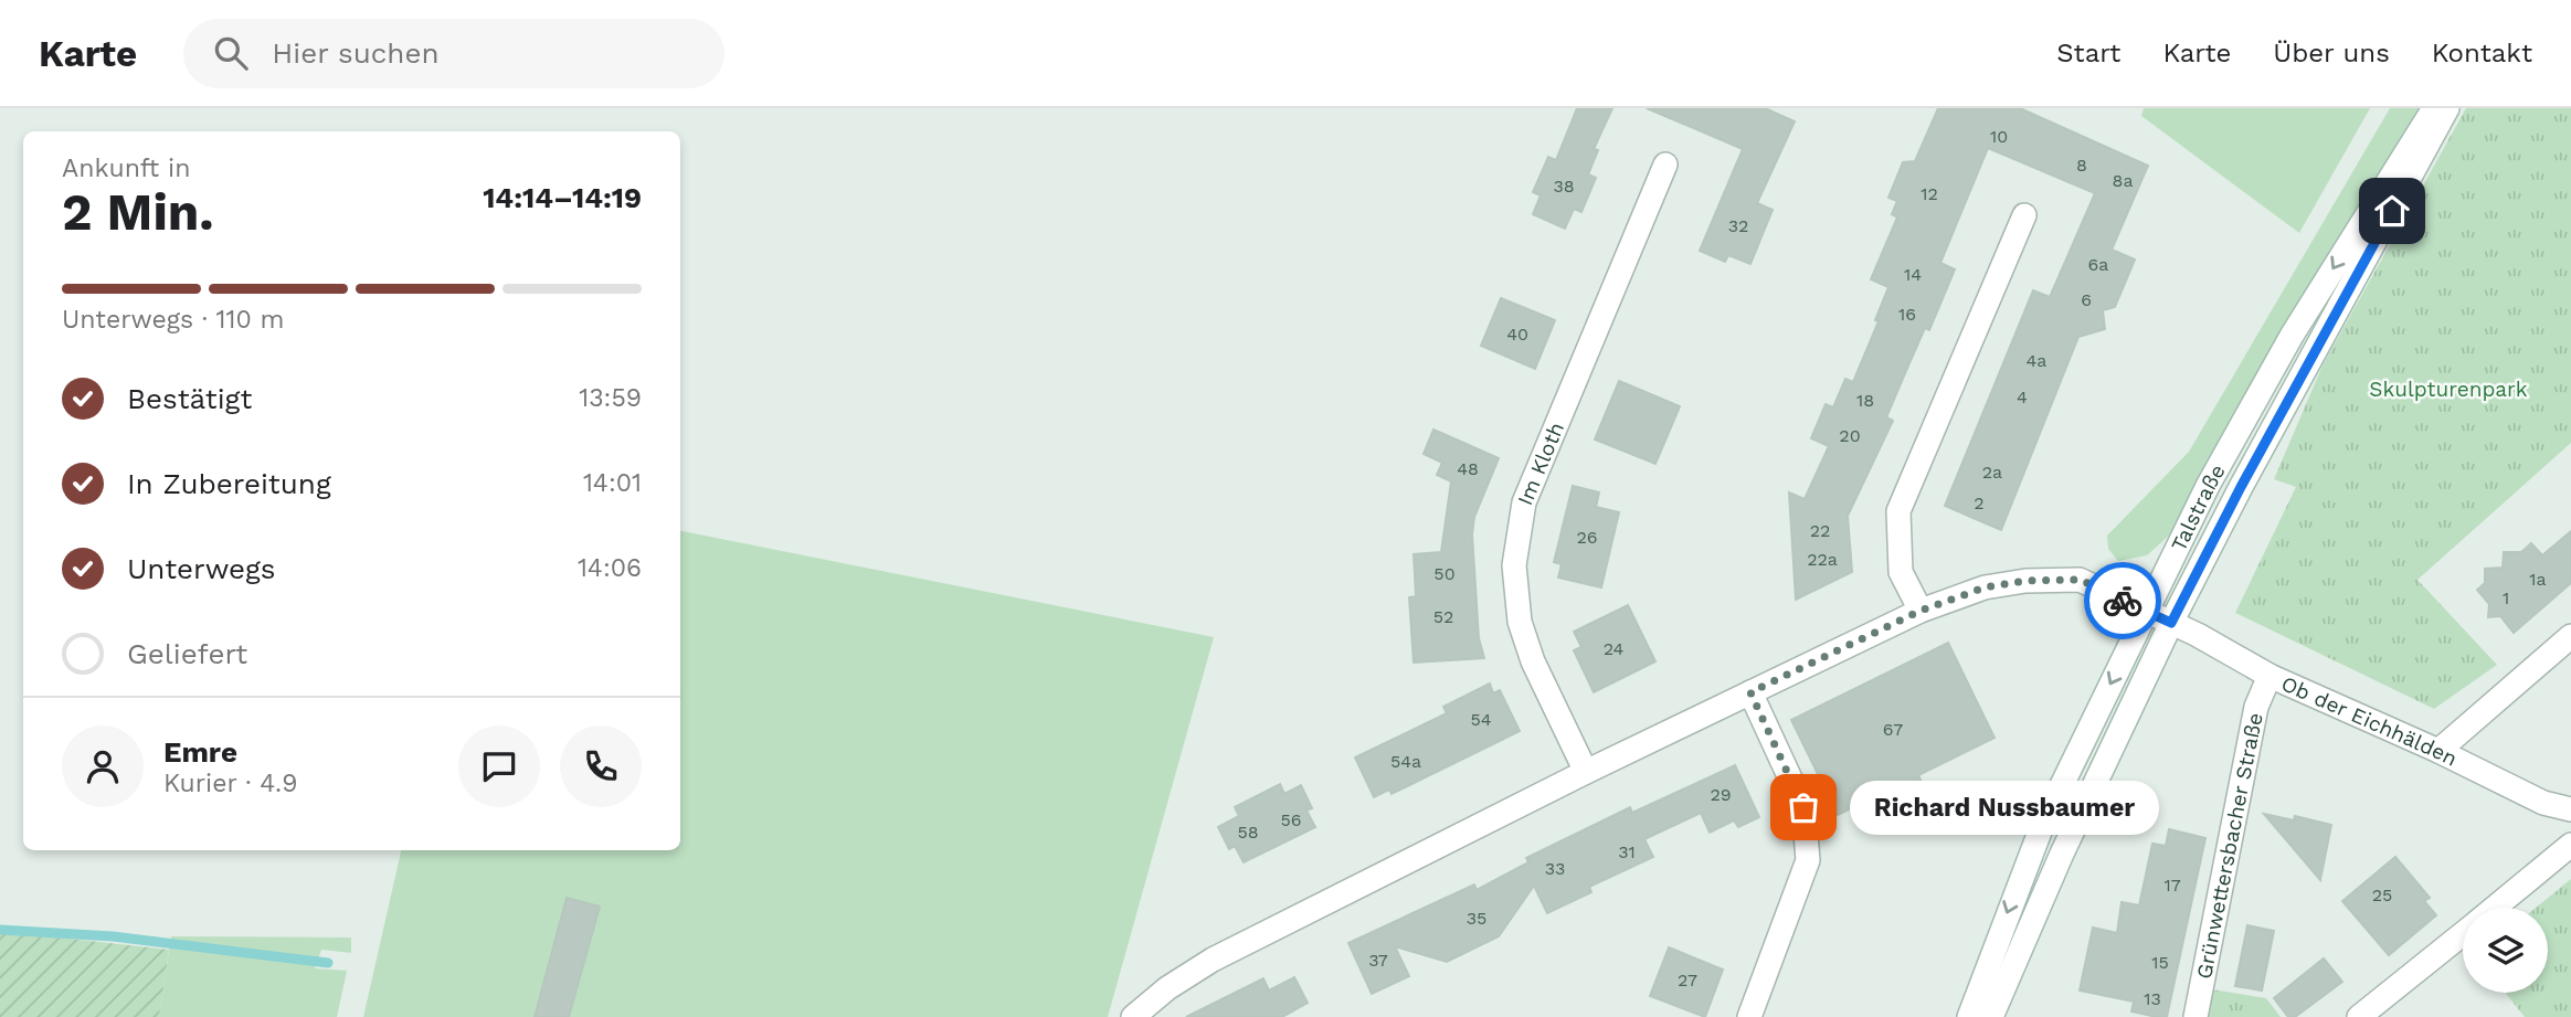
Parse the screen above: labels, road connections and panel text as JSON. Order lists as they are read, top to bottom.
{
  "streets": {
    "street": [
      "Im Kloth",
      "Talstraße",
      "Ob der Eichhälden",
      "Grünwettersbacher Straße"
    ]
  },
  "crossings": [
    ["Talstraße", "Ob der Eichhälden"],
    ["Ob der Eichhälden", "Grünwettersbacher Straße"]
  ],
  "parks": ["Skulpturenpark"],
  "places": ["Richard Nussbaumer"],
  "house_numbers": [
    "10",
    "8",
    "8a",
    "38",
    "12",
    "32",
    "6a",
    "14",
    "6",
    "16",
    "40",
    "4a",
    "4",
    "18",
    "20",
    "48",
    "2a",
    "2",
    "22",
    "26",
    "22a",
    "50",
    "1a",
    "1",
    "52",
    "24",
    "54",
    "67",
    "54a",
    "29",
    "56",
    "58",
    "31",
    "33",
    "17",
    "25",
    "35",
    "37",
    "15",
    "27",
    "13"
  ],
  "page": {
    "header": "Karte",
    "search": "Hier suchen",
    "nav": [
      "Start",
      "Karte",
      "Über uns",
      "Kontakt"
    ],
    "heading": ["2 Min.", "Ankunft in", "14:14–14:19"],
    "panel": ["Emre", "Kurier · 4.9"],
    "bar": "Unterwegs · 110 m",
    "list": [
      ["Bestätigt", "13:59"],
      ["In Zubereitung", "14:01"],
      ["Unterwegs", "14:06"],
      "Geliefert"
    ],
    "bubble": "Richard Nussbaumer"
  }
}
